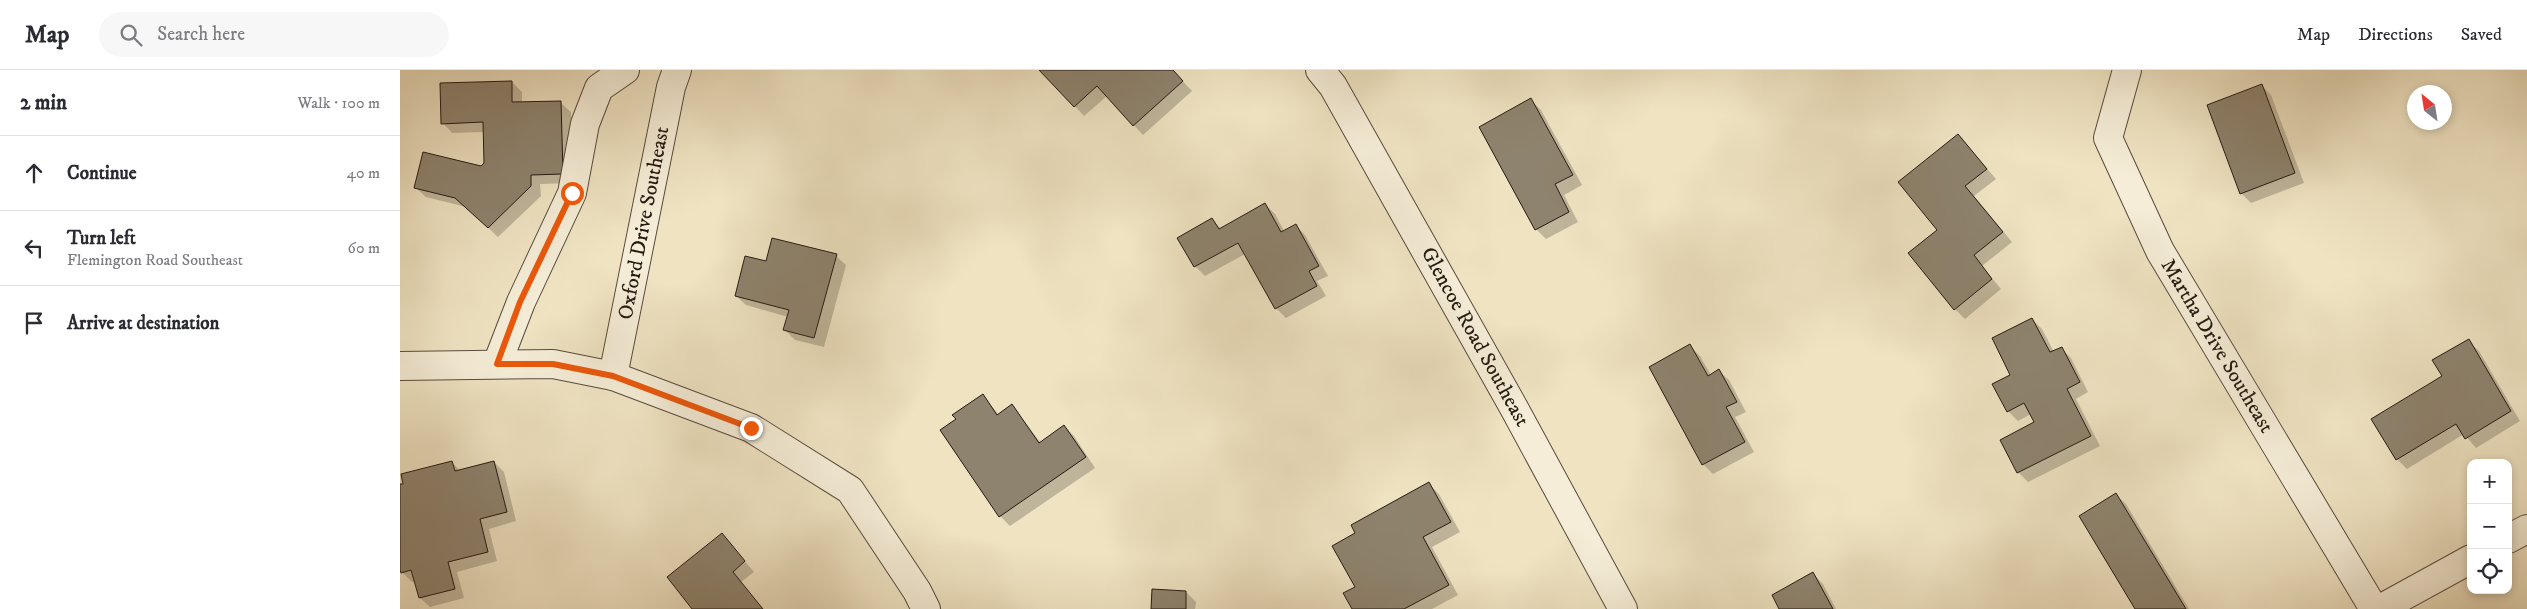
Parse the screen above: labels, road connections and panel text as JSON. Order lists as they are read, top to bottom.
{
  "streets": {
    "street": ["Oxford Drive Southeast", "Glencoe Road Southeast", "Martha Drive Southeast"]
  },
  "north": "top left",
  "page": {
    "header": "Map",
    "search": "Search here",
    "nav": ["Map", "Directions", "Saved"],
    "heading": ["2 min", "Walk · 100 m"],
    "list": [
      ["Continue", "40 m"],
      ["Turn left", "Flemington Road Southeast", "60 m"],
      "Arrive at destination"
    ],
    "map_buttons": ["+", "−"]
  }
}
